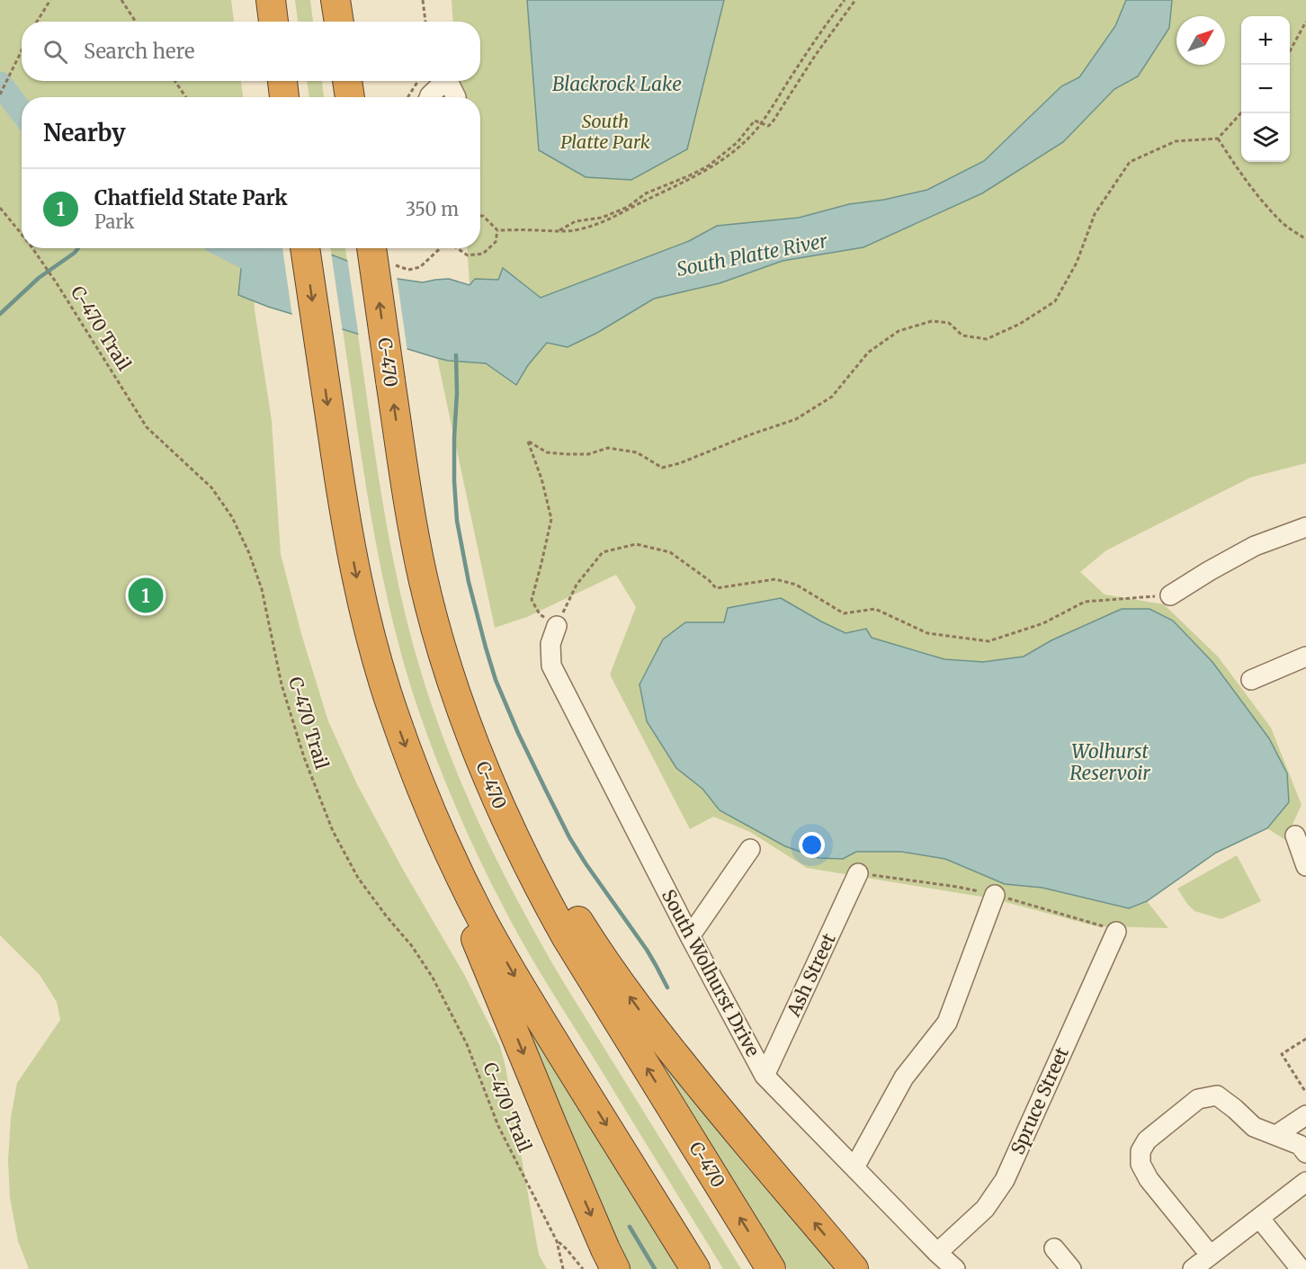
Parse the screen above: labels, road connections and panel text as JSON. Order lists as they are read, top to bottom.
{
  "streets": {
    "highway": ["C-470"],
    "street": ["South Wolhurst Drive", "Ash Street", "Spruce Street"],
    "path": ["C-470 Trail"]
  },
  "crossings": [
    ["South Wolhurst Drive", "Ash Street"],
    ["South Wolhurst Drive", "Spruce Street"]
  ],
  "water": ["Blackrock Lake", "South Platte River", "Wolhurst Reservoir"],
  "parks": ["South Platte Park"],
  "north": "top right",
  "page": {
    "map_buttons": ["+", "−"],
    "search": "Search here",
    "heading": "Nearby",
    "list": [
      {
        "mark": "1",
        "name": "Chatfield State Park",
        "note": "Park",
        "value": "350 m"
      }
    ],
    "pins": "1"
  }
}
